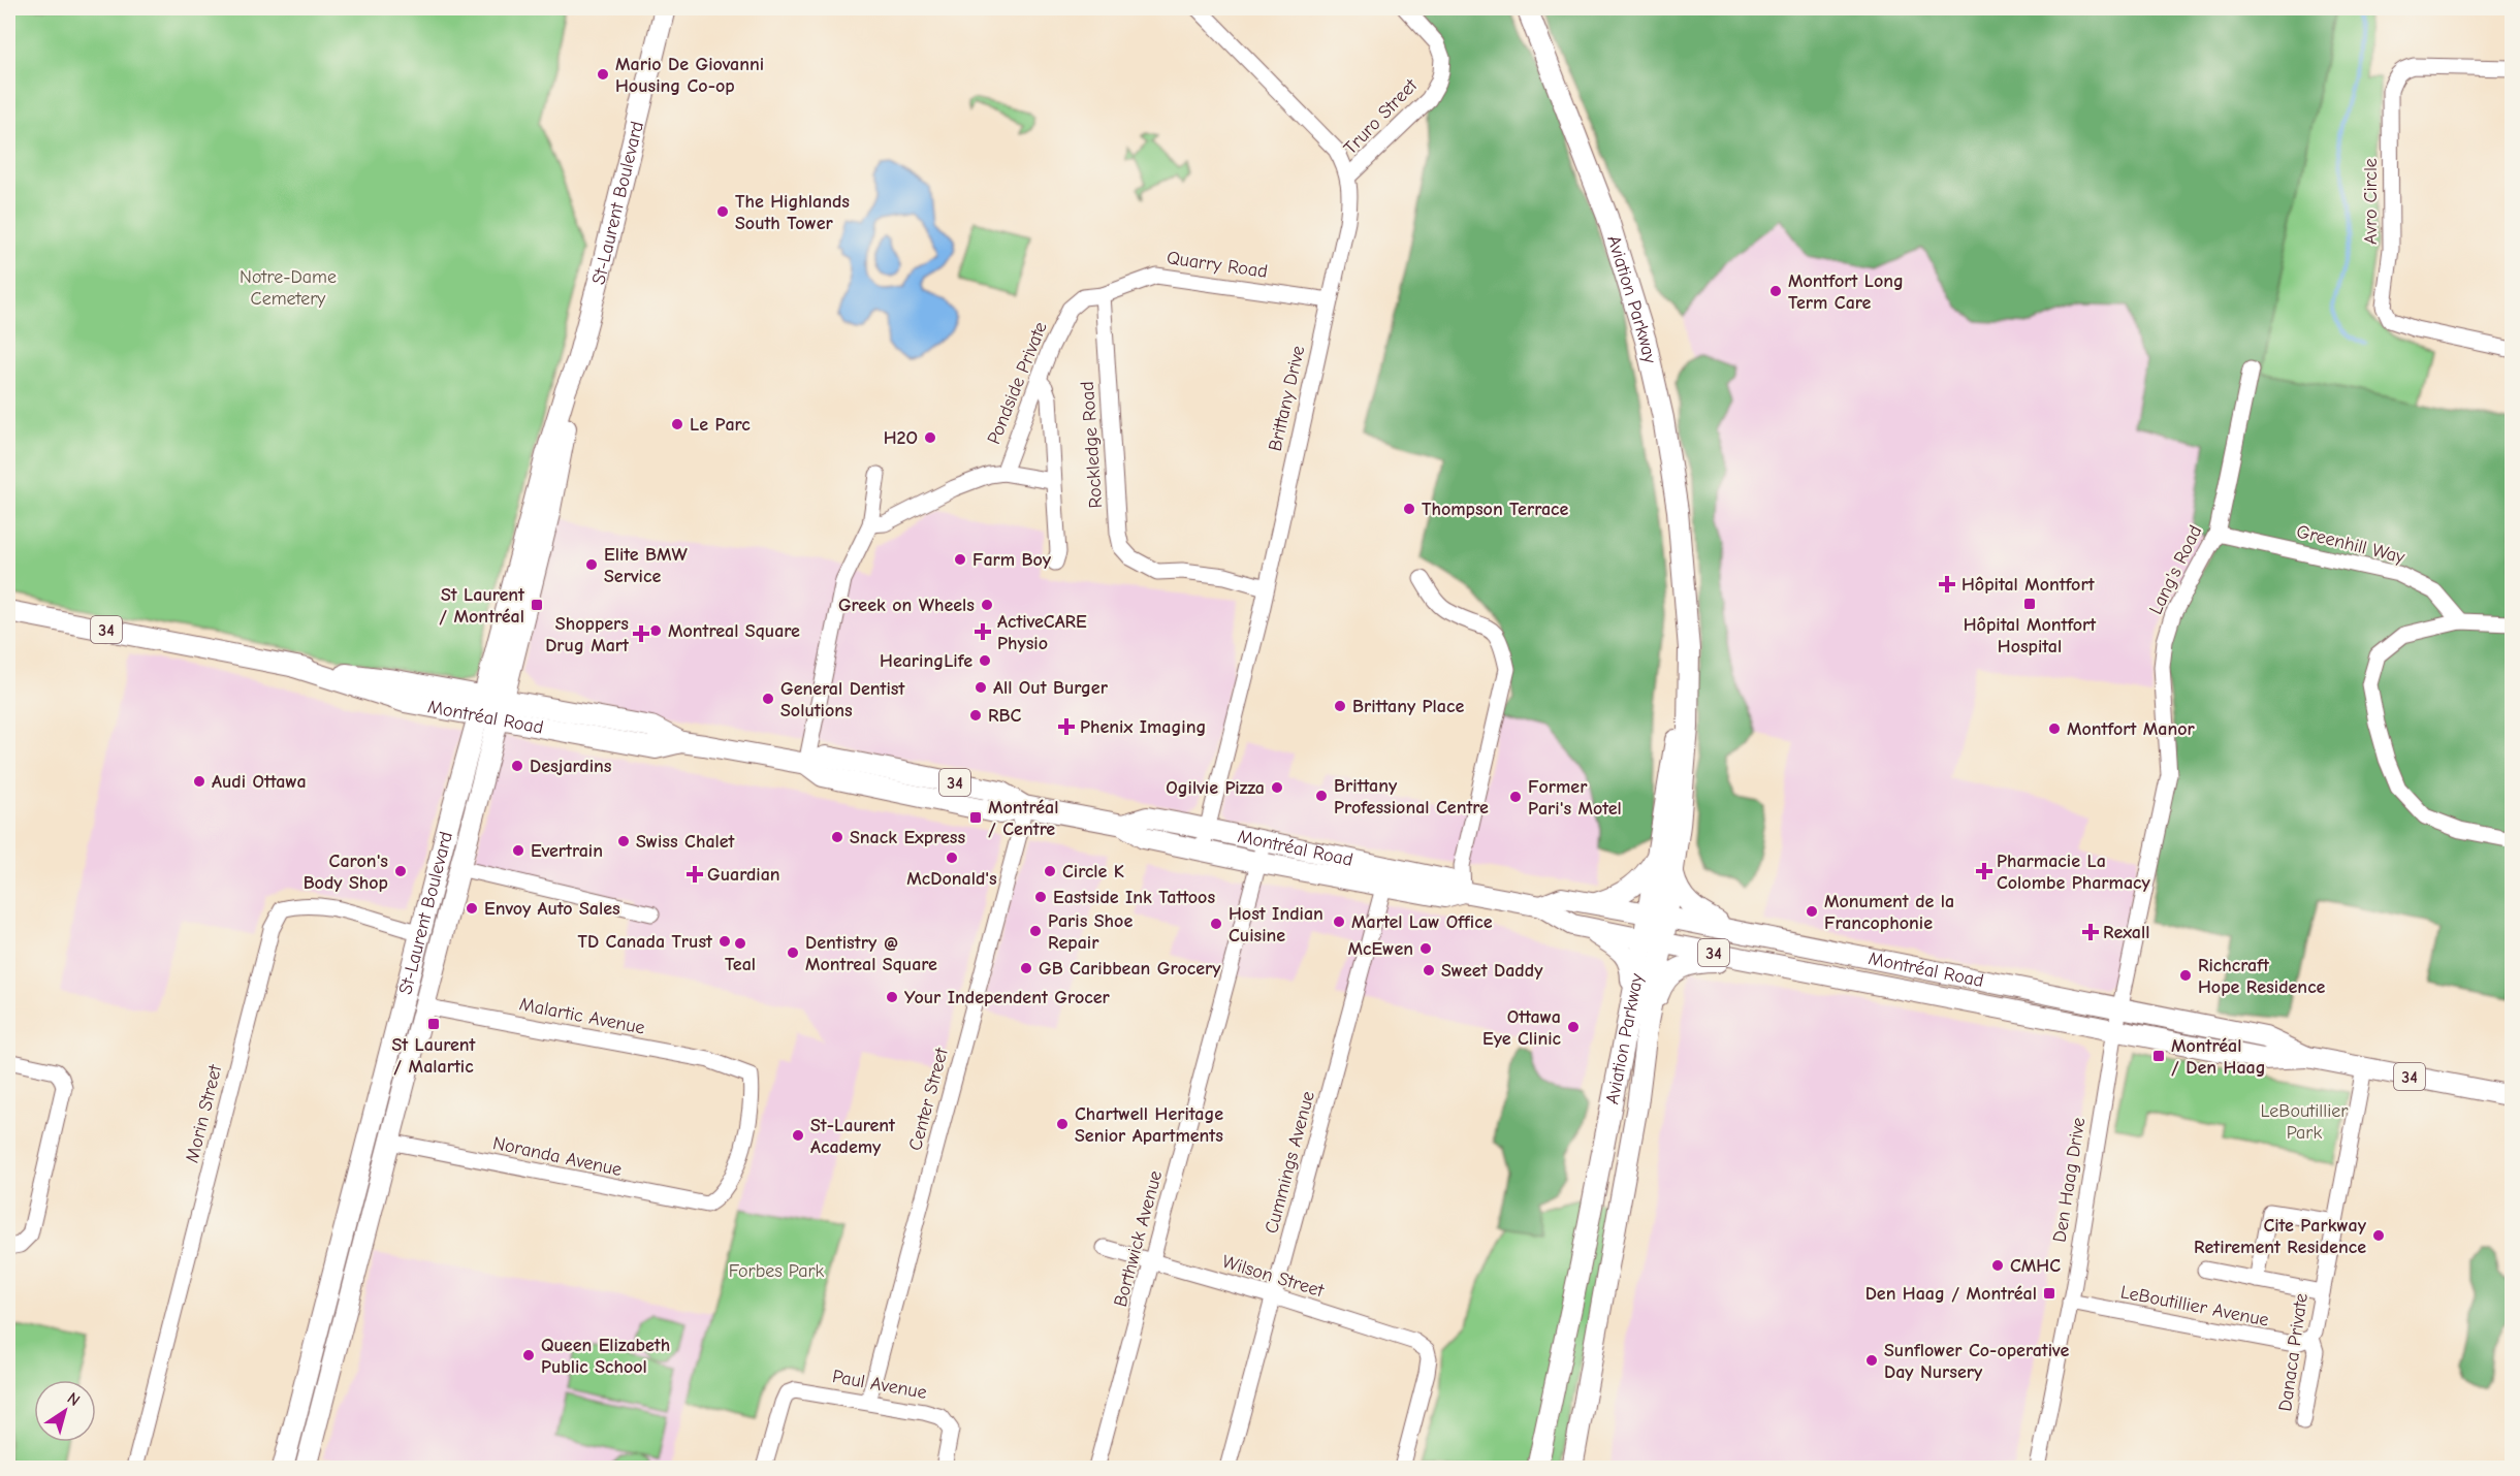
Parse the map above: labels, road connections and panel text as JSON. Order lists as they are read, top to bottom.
{
  "streets": {
    "main road": [
      "St-Laurent Boulevard",
      "Aviation Parkway",
      "34",
      "Montréal Road"
    ],
    "street": [
      "Truro Street",
      "Avro Circle",
      "Quarry Road",
      "Pondside Private",
      "Brittany Drive",
      "Rockledge Road",
      "Greenhill Way",
      "Lang's Road",
      "Malartic Avenue",
      "Center Street",
      "Morin Street",
      "Noranda Avenue",
      "Cummings Avenue",
      "Den Haag Drive",
      "Borthwick Avenue",
      "Wilson Street",
      "LeBoutillier Avenue",
      "Danaca Private",
      "Paul Avenue"
    ]
  },
  "crossings": [
    ["Truro Street", "Brittany Drive"],
    ["St-Laurent Boulevard", "Montréal Road"],
    ["St-Laurent Boulevard", "Malartic Avenue"],
    ["St-Laurent Boulevard", "Morin Street"],
    ["St-Laurent Boulevard", "Noranda Avenue"],
    ["Quarry Road", "Pondside Private"],
    ["Quarry Road", "Brittany Drive"],
    ["Quarry Road", "Rockledge Road"],
    ["Aviation Parkway", "Montréal Road"],
    ["Pondside Private", "Rockledge Road"],
    ["Brittany Drive", "Rockledge Road"],
    ["Brittany Drive", "Montréal Road"],
    ["Greenhill Way", "Lang's Road"],
    ["Lang's Road", "Montréal Road"],
    ["Lang's Road", "Den Haag Drive"],
    ["Montréal Road", "Center Street"],
    ["Montréal Road", "Cummings Avenue"],
    ["Montréal Road", "Den Haag Drive"],
    ["Montréal Road", "Borthwick Avenue"],
    ["Montréal Road", "Danaca Private"],
    ["Malartic Avenue", "Noranda Avenue"],
    ["Center Street", "Paul Avenue"],
    ["Cummings Avenue", "Wilson Street"],
    ["Den Haag Drive", "LeBoutillier Avenue"],
    ["Borthwick Avenue", "Wilson Street"],
    ["LeBoutillier Avenue", "Danaca Private"]
  ],
  "parks": ["Notre-Dame Cemetery", "LeBoutillier Park", "Forbes Park"],
  "places": {
    "other": [
      "Mario De Giovanni Housing Co-op",
      "The Highlands South Tower",
      "Montfort Long Term Care",
      "Le Parc",
      "H2O",
      "Thompson Terrace",
      "Farm Boy",
      "Elite BMW Service",
      "Greek on Wheels",
      "Montreal Square",
      "HearingLife",
      "All Out Burger",
      "General Dentist Solutions",
      "Brittany Place",
      "RBC",
      "Montfort Manor",
      "Desjardins",
      "Audi Ottawa",
      "Ogilvie Pizza",
      "Brittany Professional Centre",
      "Former Pari's Motel",
      "Snack Express",
      "Swiss Chalet",
      "Evertrain",
      "McDonald's",
      "Caron's Body Shop",
      "Circle K",
      "Eastside Ink Tattoos",
      "Envoy Auto Sales",
      "Monument de la Francophonie",
      "Martel Law Office",
      "Host Indian Cuisine",
      "Paris Shoe Repair",
      "TD Canada Trust",
      "Teal",
      "McEwen",
      "Dentistry @ Montreal Square",
      "GB Caribbean Grocery",
      "Sweet Daddy",
      "Richcraft Hope Residence",
      "Your Independent Grocer",
      "Ottawa Eye Clinic",
      "Chartwell Heritage Senior Apartments",
      "St-Laurent Academy",
      "Cite Parkway Retirement Residence",
      "CMHC",
      "Queen Elizabeth Public School",
      "Sunflower Co-operative Day Nursery"
    ],
    "health": [
      "Hôpital Montfort",
      "ActiveCARE Physio",
      "Shoppers Drug Mart",
      "Phenix Imaging",
      "Pharmacie La Colombe Pharmacy",
      "Guardian",
      "Rexall"
    ],
    "transit": [
      "Hôpital Montfort Hospital",
      "St Laurent / Montréal",
      "Montréal / Centre",
      "St Laurent / Malartic",
      "Montréal / Den Haag",
      "Den Haag / Montréal"
    ]
  },
  "north": "top right"
}
